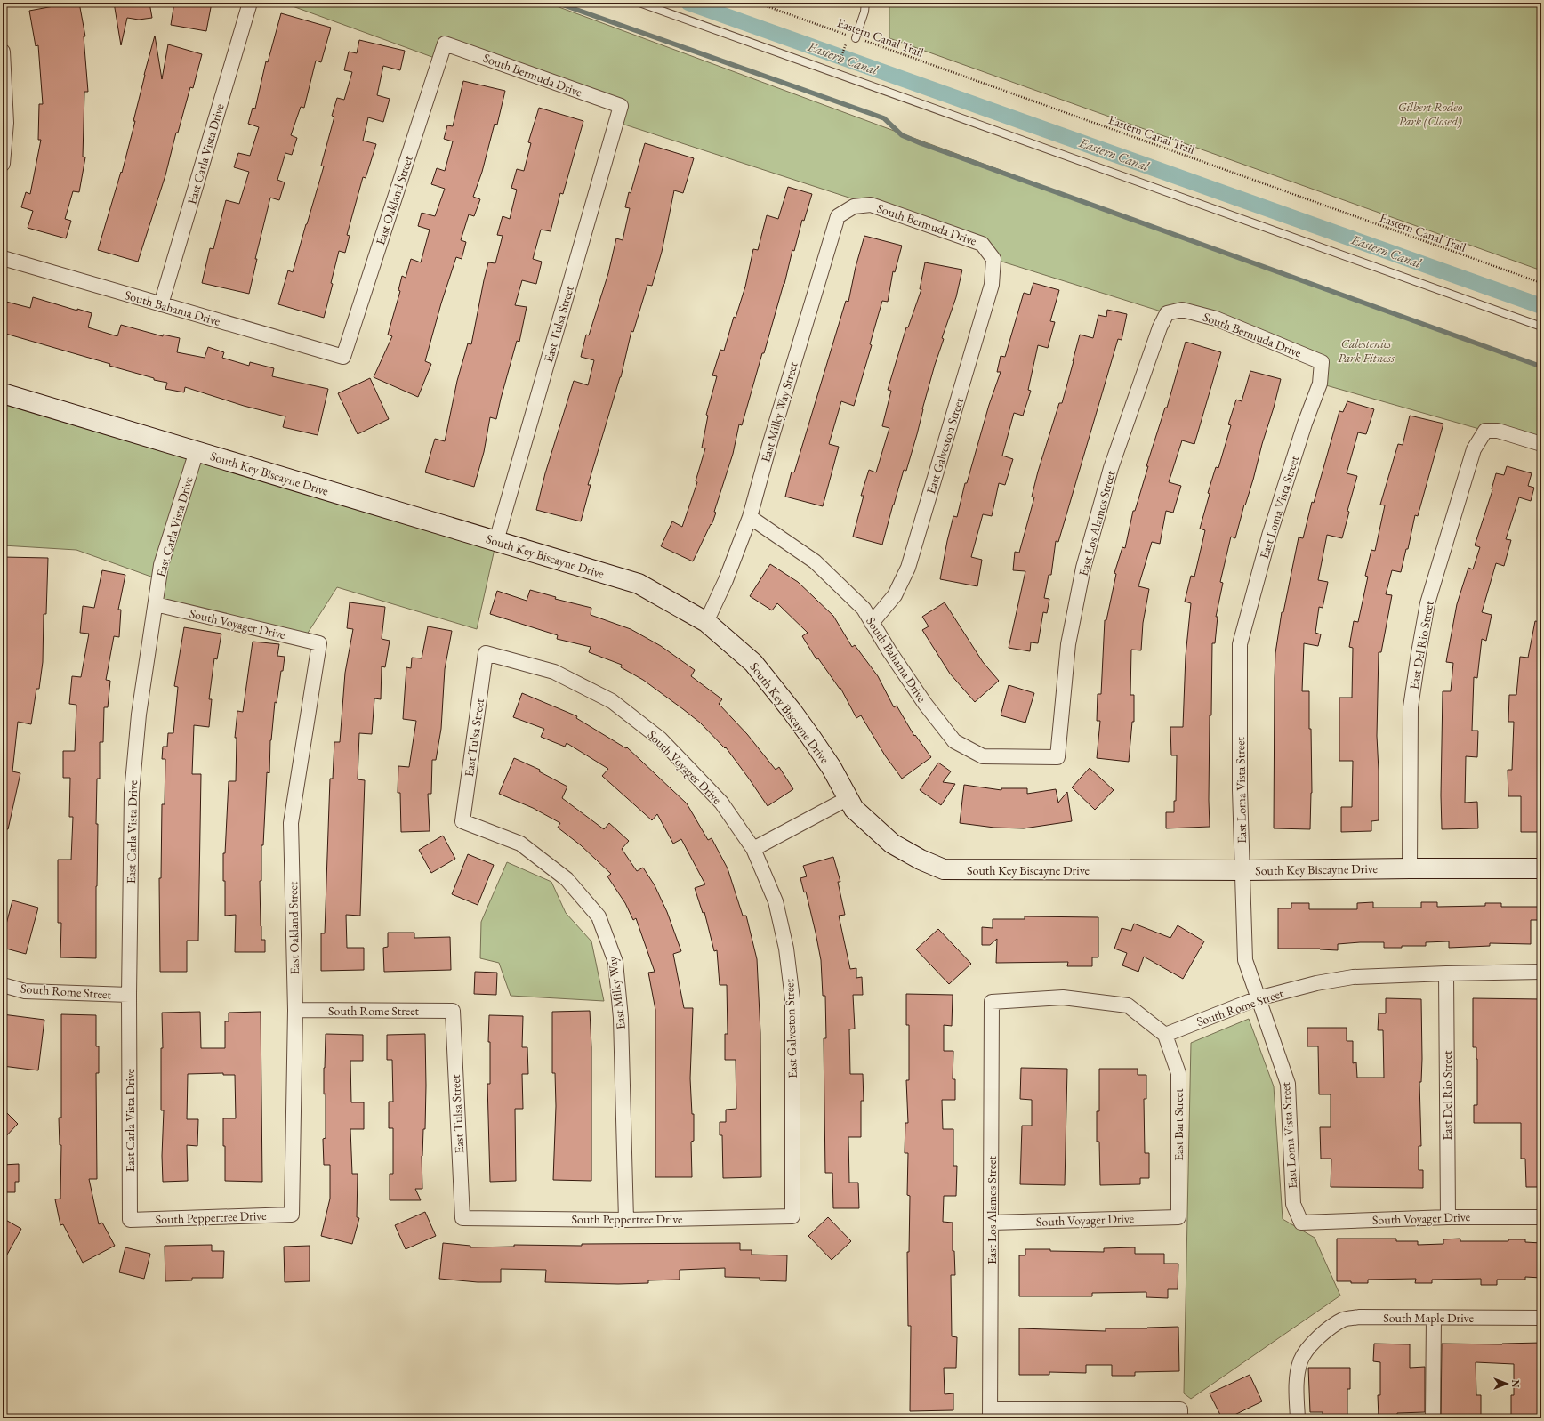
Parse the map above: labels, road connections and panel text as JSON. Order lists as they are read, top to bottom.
{
  "streets": {
    "street": [
      "South Bermuda Drive",
      "East Carla Vista Drive",
      "East Oakland Street",
      "South Bahama Drive",
      "East Tulsa Street",
      "East Milky Way Street",
      "East Galveston Street",
      "South Key Biscayne Drive",
      "East Loma Vista Street",
      "East Los Alamos Street",
      "South Voyager Drive",
      "East Del Rio Street",
      "South Rome Street",
      "East Milky Way",
      "East Bart Street",
      "South Peppertree Drive",
      "South Maple Drive"
    ],
    "path": ["Eastern Canal Trail"]
  },
  "crossings": [
    ["South Bermuda Drive", "East Oakland Street"],
    ["South Bermuda Drive", "East Tulsa Street"],
    ["South Bermuda Drive", "East Milky Way Street"],
    ["South Bermuda Drive", "East Galveston Street"],
    ["South Bermuda Drive", "East Loma Vista Street"],
    ["South Bermuda Drive", "East Los Alamos Street"],
    ["East Carla Vista Drive", "South Bahama Drive"],
    ["East Carla Vista Drive", "South Key Biscayne Drive"],
    ["East Carla Vista Drive", "South Voyager Drive"],
    ["East Carla Vista Drive", "South Rome Street"],
    ["East Carla Vista Drive", "South Peppertree Drive"],
    ["East Oakland Street", "South Bahama Drive"],
    ["East Oakland Street", "South Voyager Drive"],
    ["East Oakland Street", "South Rome Street"],
    ["East Oakland Street", "South Peppertree Drive"],
    ["South Bahama Drive", "East Milky Way Street"],
    ["South Bahama Drive", "East Galveston Street"],
    ["South Bahama Drive", "East Los Alamos Street"],
    ["East Tulsa Street", "South Key Biscayne Drive"],
    ["East Tulsa Street", "South Voyager Drive"],
    ["East Tulsa Street", "South Rome Street"],
    ["East Tulsa Street", "East Milky Way"],
    ["East Tulsa Street", "South Peppertree Drive"],
    ["East Milky Way Street", "South Key Biscayne Drive"],
    ["East Galveston Street", "South Voyager Drive"],
    ["East Galveston Street", "South Peppertree Drive"],
    ["South Key Biscayne Drive", "East Loma Vista Street"],
    ["South Key Biscayne Drive", "East Del Rio Street"],
    ["East Loma Vista Street", "South Voyager Drive"],
    ["East Loma Vista Street", "South Rome Street"],
    ["East Los Alamos Street", "South Voyager Drive"],
    ["East Los Alamos Street", "South Rome Street"],
    ["East Los Alamos Street", "East Bart Street"],
    ["South Voyager Drive", "East Del Rio Street"],
    ["South Voyager Drive", "East Bart Street"],
    ["East Del Rio Street", "South Rome Street"],
    ["South Rome Street", "East Bart Street"],
    ["East Milky Way", "South Peppertree Drive"]
  ],
  "water": ["Eastern Canal"],
  "parks": ["Gilbert Rodeo Park (Closed)", "Calestenics Park Fitness"],
  "north": "right"
}
